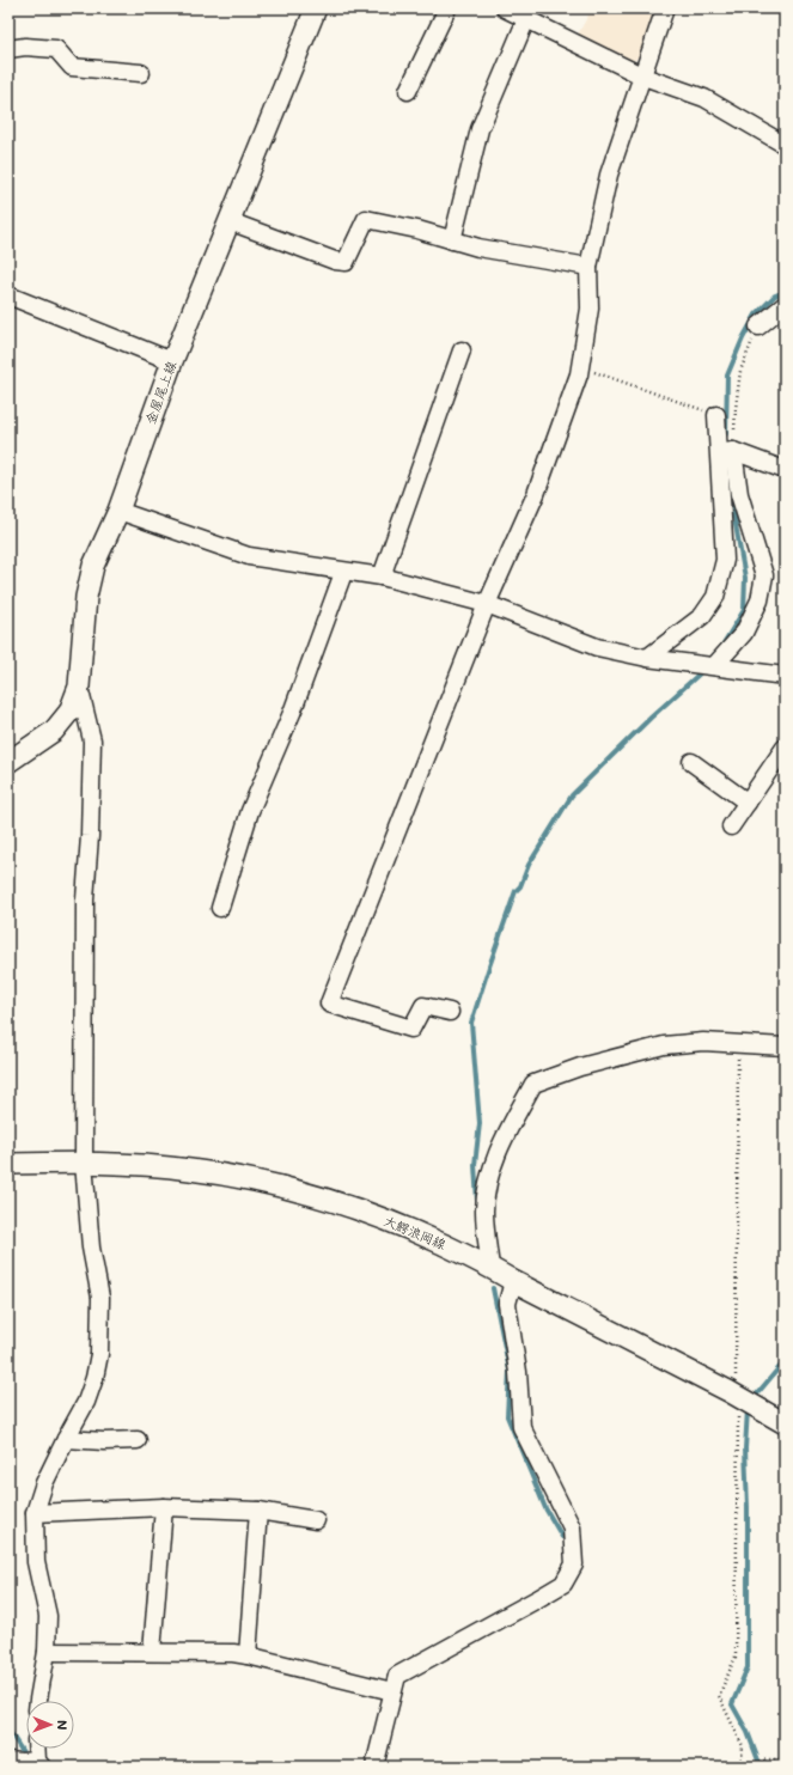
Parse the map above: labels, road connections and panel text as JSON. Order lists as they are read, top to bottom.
{
  "streets": {
    "main road": ["金屋尾上線", "大鰐浪岡線"]
  },
  "north": "right"
}
